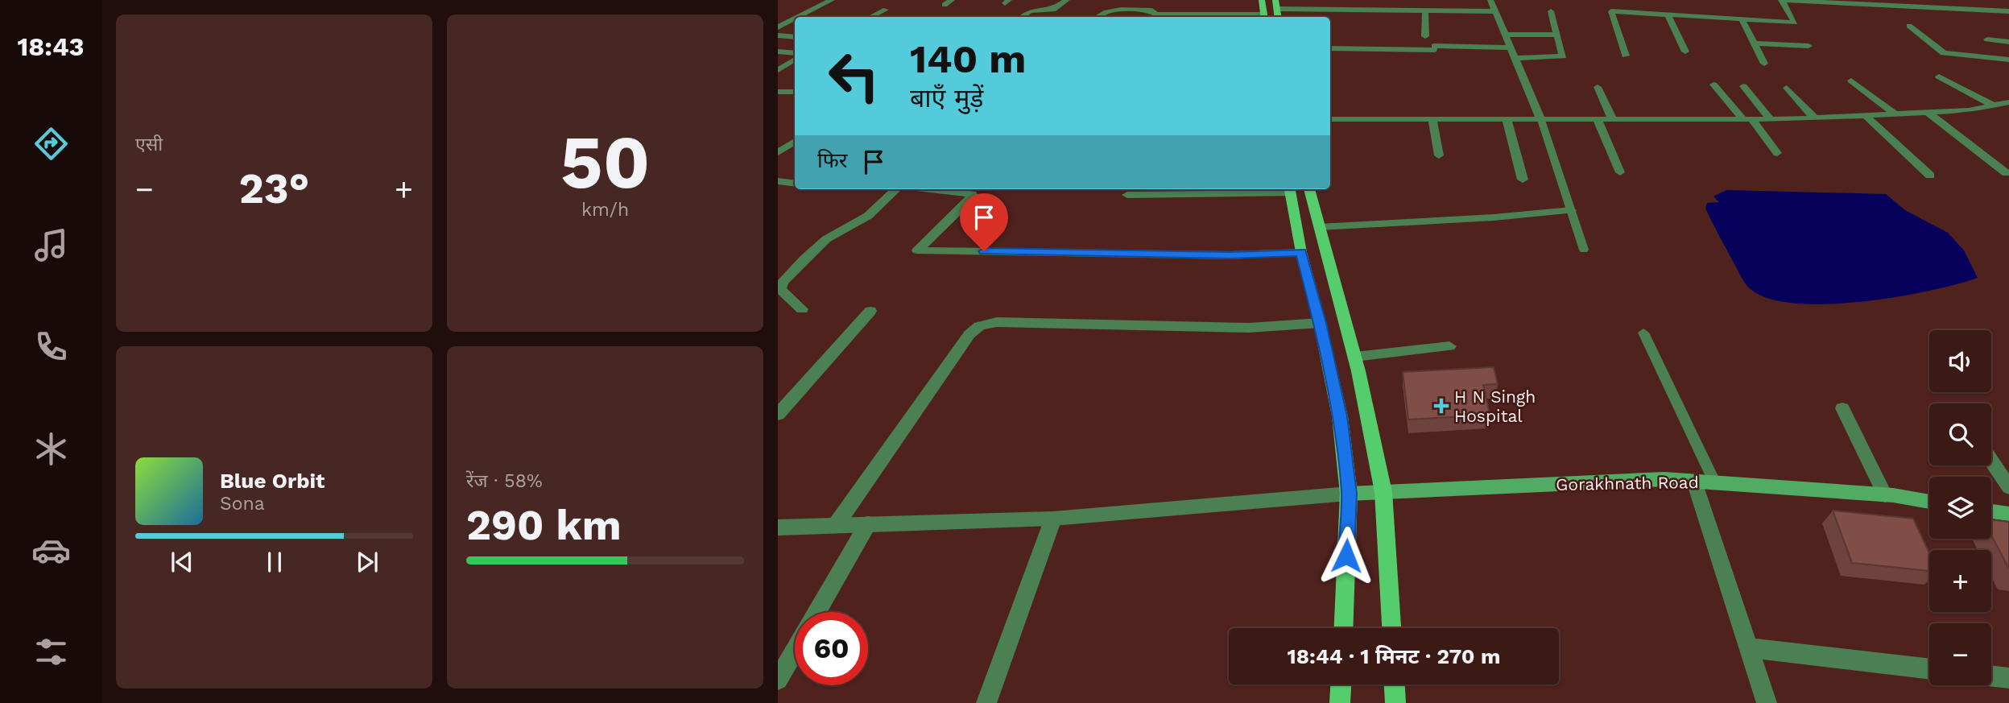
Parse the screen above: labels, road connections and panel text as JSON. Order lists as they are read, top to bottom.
{
  "streets": {
    "main road": ["Gorakhnath Road"]
  },
  "places": {
    "health": ["H N Singh Hospital"]
  },
  "page": {
    "tabs": "18:43",
    "tile": [
      "एसी",
      ["50", "km/h"],
      ["रेंज · 58%", "290 km"]
    ],
    "turn": ["140 m", "बाएँ मुड़ें"],
    "then": "फिर",
    "heat": ["−", "23°", "+"],
    "map_buttons": ["+", "−"],
    "song": ["Blue Orbit", "Sona"],
    "limit": "60",
    "trip": "18:44 · 1 मिनट · 270 m"
  }
}
